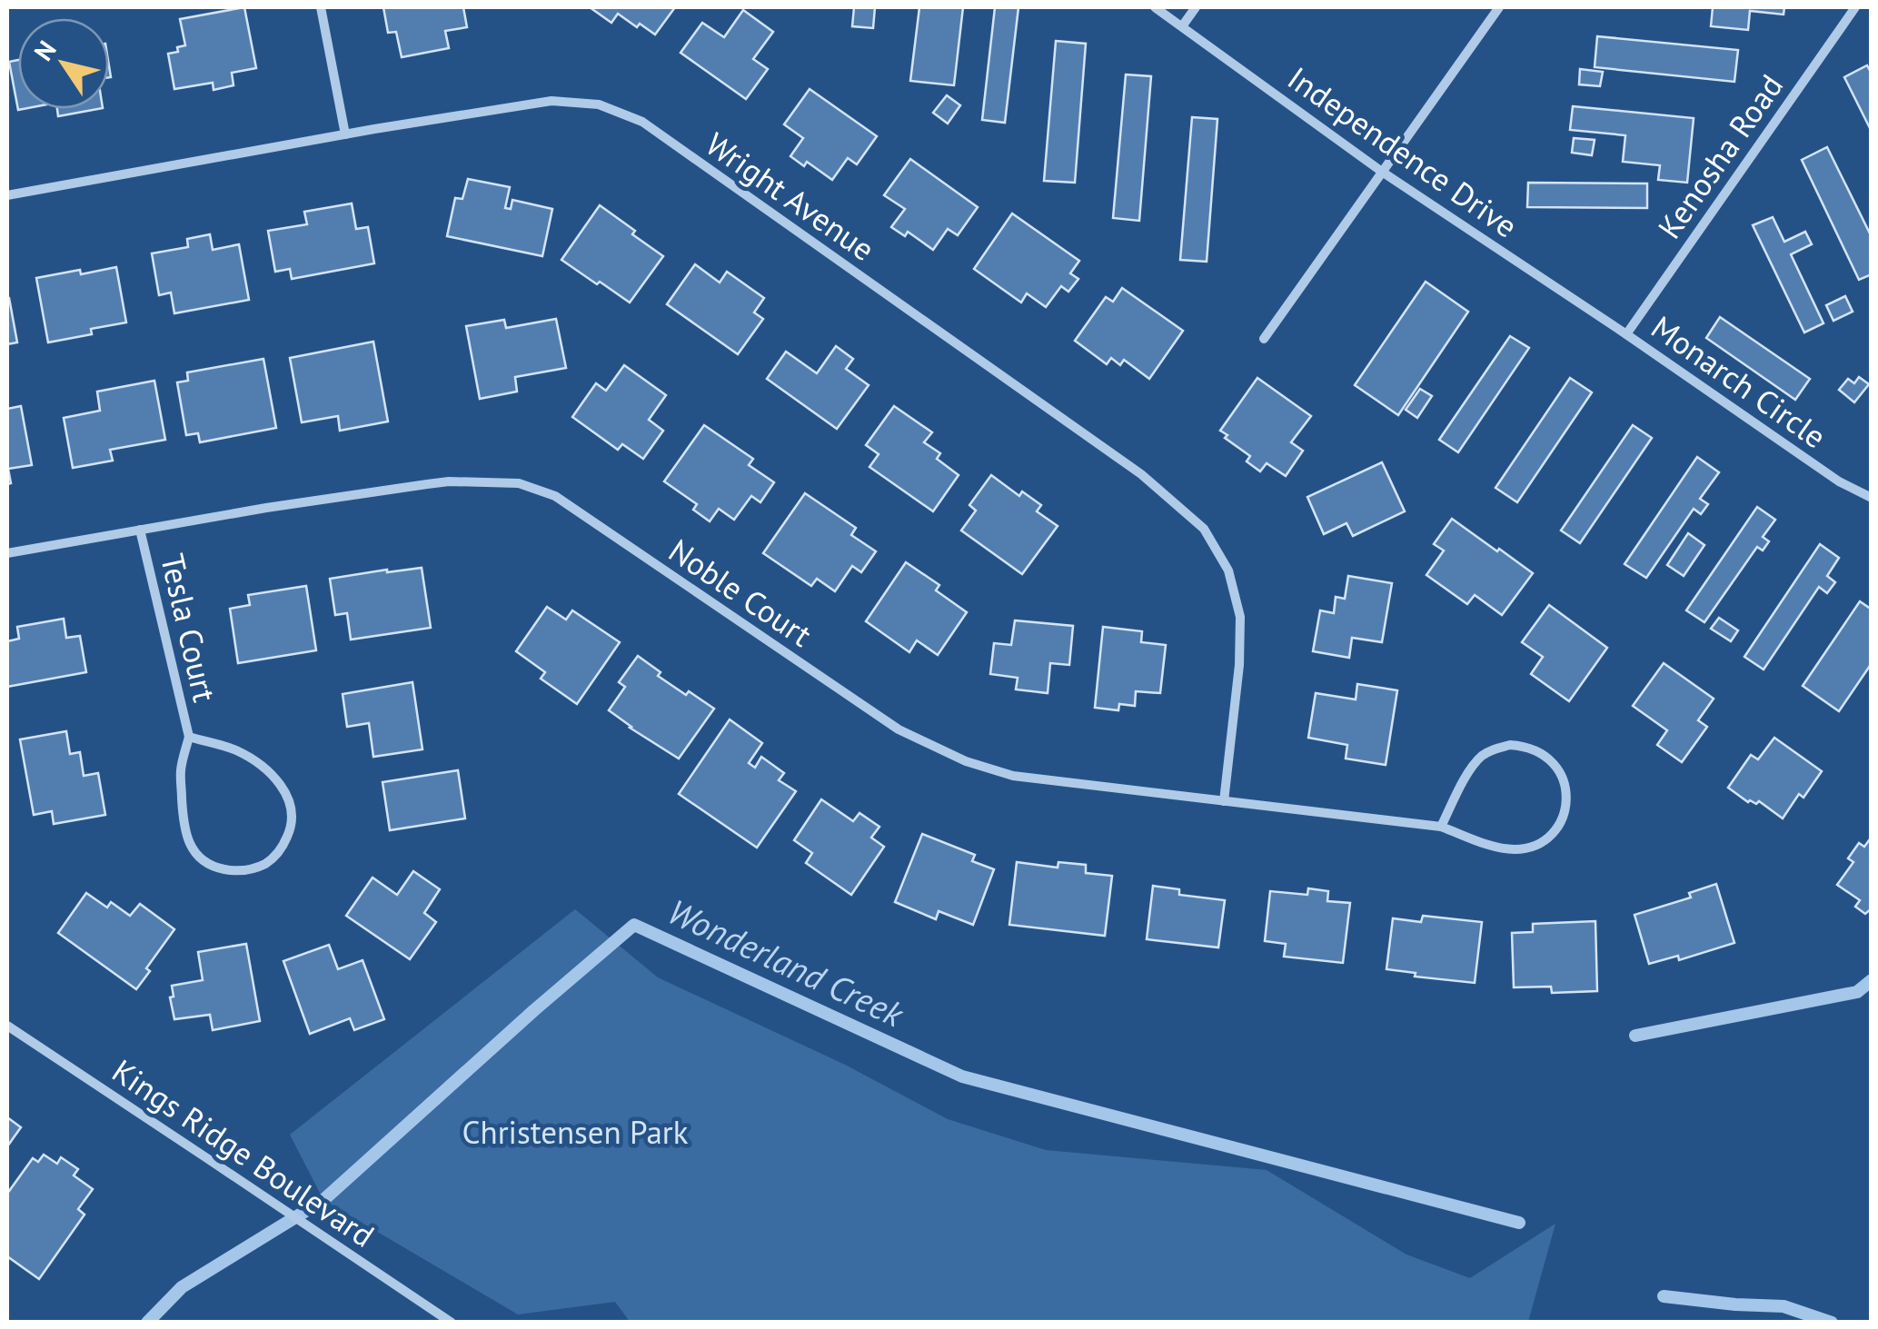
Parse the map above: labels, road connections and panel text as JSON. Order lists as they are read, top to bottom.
{
  "streets": {
    "street": [
      "Independence Drive",
      "Kenosha Road",
      "Wright Avenue",
      "Monarch Circle",
      "Noble Court",
      "Tesla Court",
      "Kings Ridge Boulevard"
    ]
  },
  "crossings": [
    ["Independence Drive", "Kenosha Road"],
    ["Independence Drive", "Monarch Circle"],
    ["Kenosha Road", "Monarch Circle"],
    ["Wright Avenue", "Noble Court"],
    ["Noble Court", "Tesla Court"]
  ],
  "water": ["Wonderland Creek"],
  "parks": ["Christensen Park"],
  "north": "top left"
}
